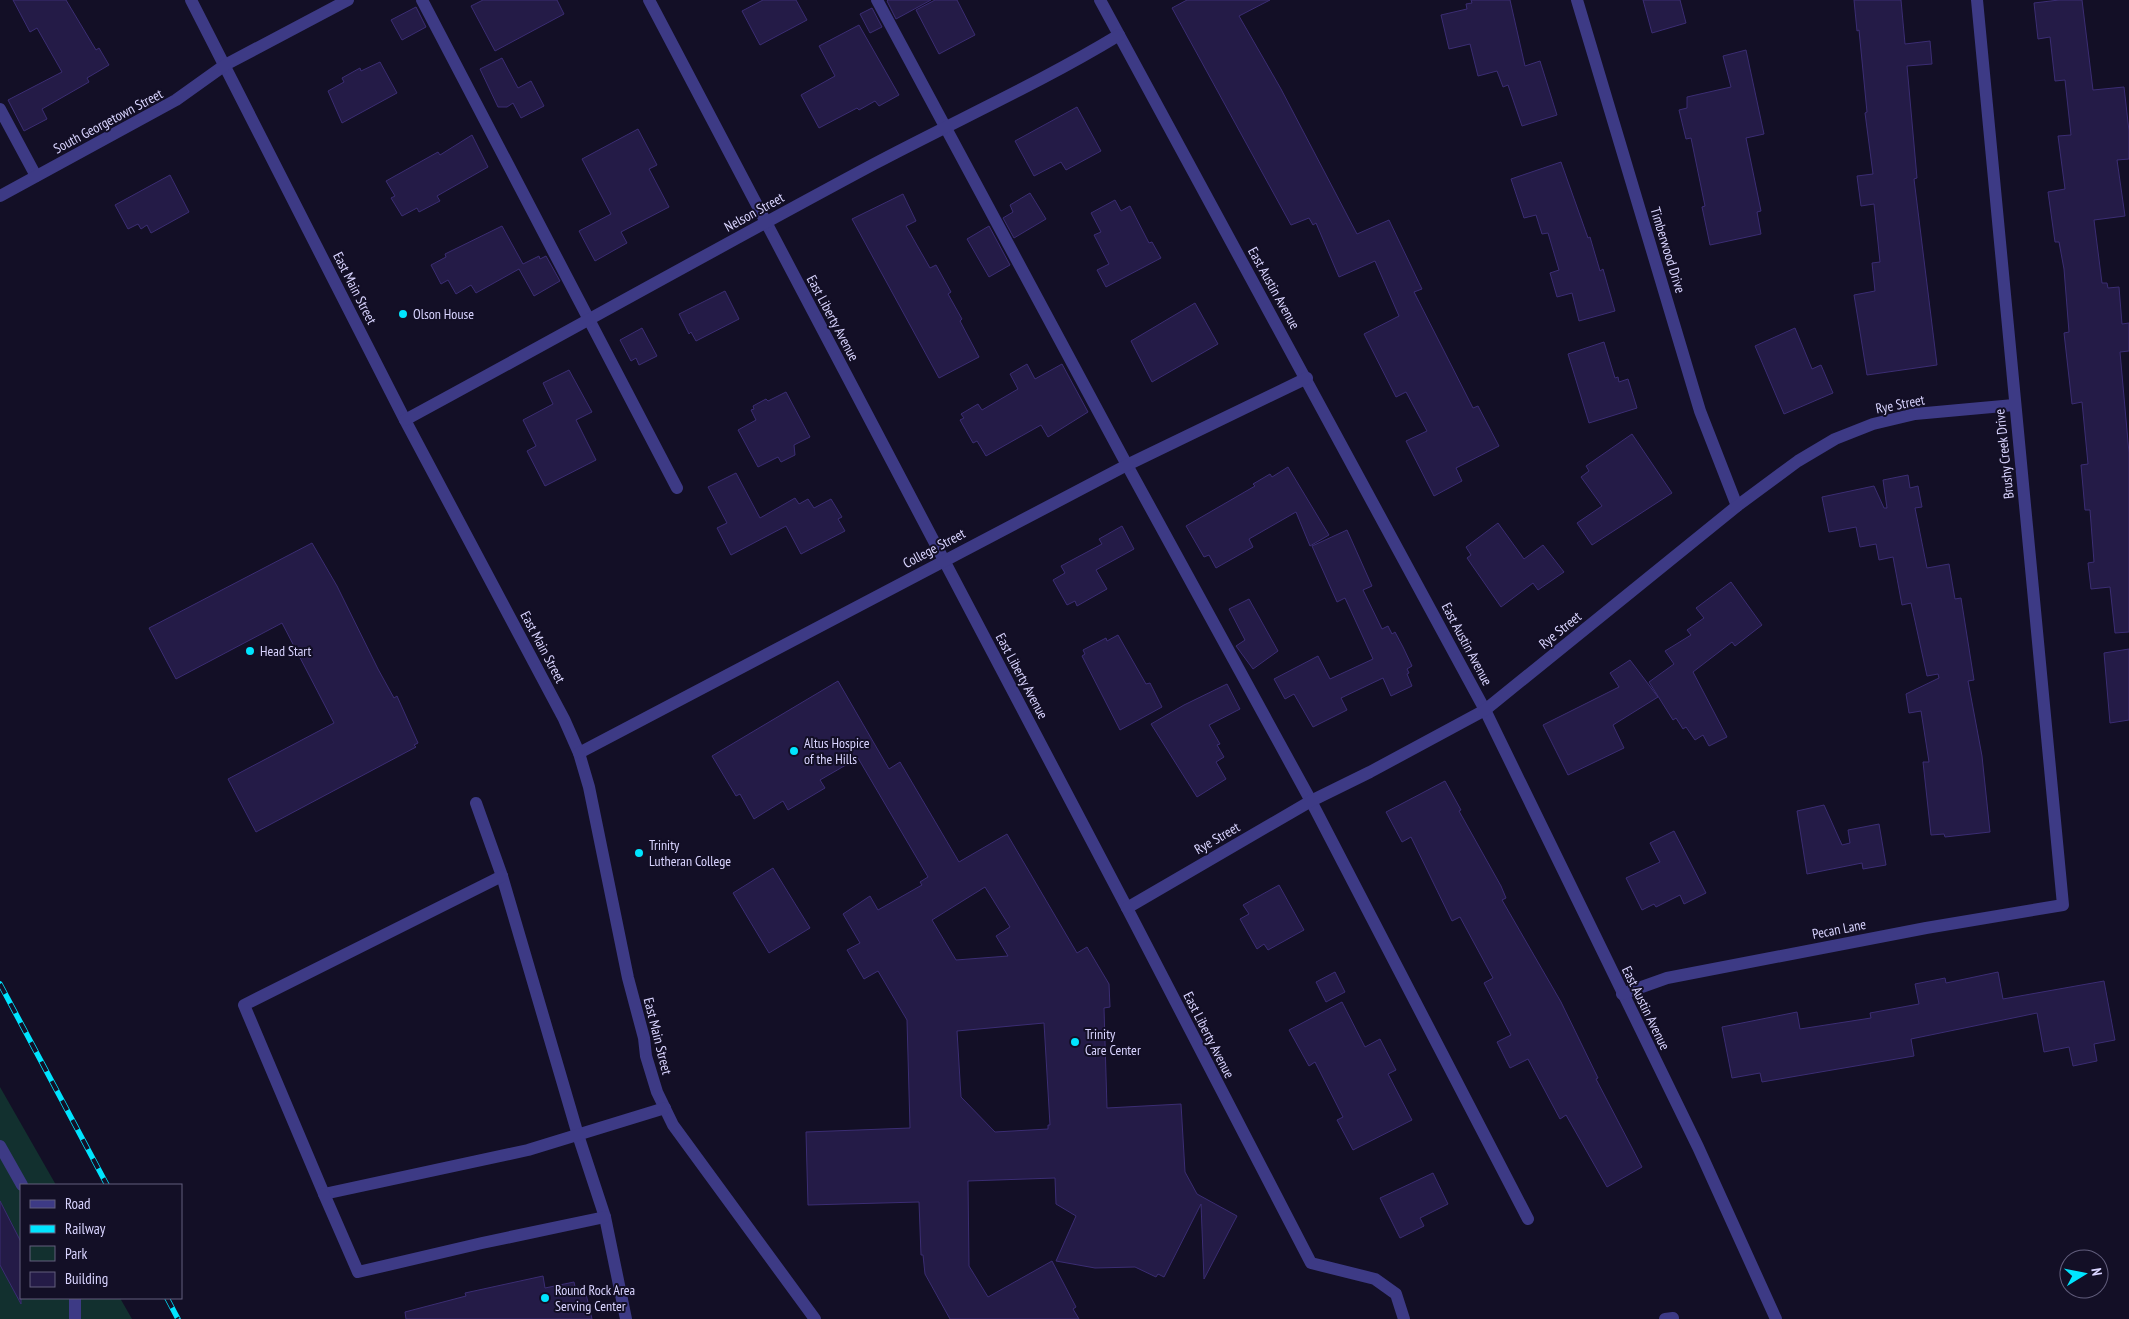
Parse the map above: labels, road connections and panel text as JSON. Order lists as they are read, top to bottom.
{
  "streets": {
    "street": [
      "South Georgetown Street",
      "Nelson Street",
      "Timberwood Drive",
      "East Main Street",
      "East Austin Avenue",
      "East Liberty Avenue",
      "Rye Street",
      "Brushy Creek Drive",
      "College Street",
      "Pecan Lane"
    ]
  },
  "crossings": [
    ["South Georgetown Street", "East Main Street"],
    ["Nelson Street", "East Main Street"],
    ["Nelson Street", "East Austin Avenue"],
    ["Nelson Street", "East Liberty Avenue"],
    ["Timberwood Drive", "Rye Street"],
    ["East Main Street", "College Street"],
    ["East Austin Avenue", "Rye Street"],
    ["East Austin Avenue", "College Street"],
    ["East Austin Avenue", "Pecan Lane"],
    ["East Liberty Avenue", "Rye Street"],
    ["East Liberty Avenue", "College Street"],
    ["Rye Street", "Brushy Creek Drive"],
    ["Brushy Creek Drive", "Pecan Lane"]
  ],
  "places": [
    "Olson House",
    "Head Start",
    "Altus Hospice of the Hills",
    "Trinity Lutheran College",
    "Trinity Care Center",
    "Round Rock Area Serving Center"
  ],
  "legend": [
    "Road",
    "Railway",
    "Park",
    "Building"
  ],
  "north": "right"
}
